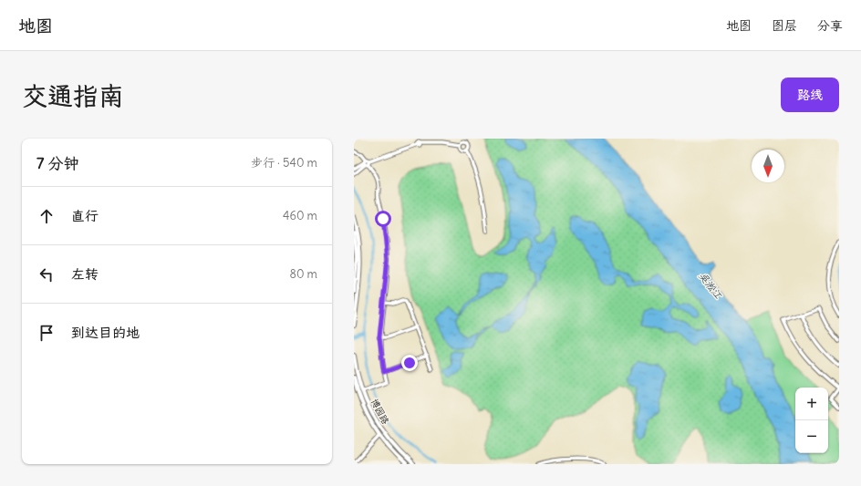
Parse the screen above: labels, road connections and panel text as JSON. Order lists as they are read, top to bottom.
{
  "streets": {
    "main road": ["博园路"]
  },
  "water": ["吴淞江"],
  "north": "bottom",
  "page": {
    "header": "地图",
    "nav": ["地图", "图层", "分享"],
    "buttons": "路线",
    "title": "交通指南",
    "heading": ["7 分钟", "步行 · 540 m"],
    "list": [
      ["直行", "460 m"],
      ["左转", "80 m"],
      "到达目的地"
    ],
    "map_buttons": ["+", "−"]
  }
}
